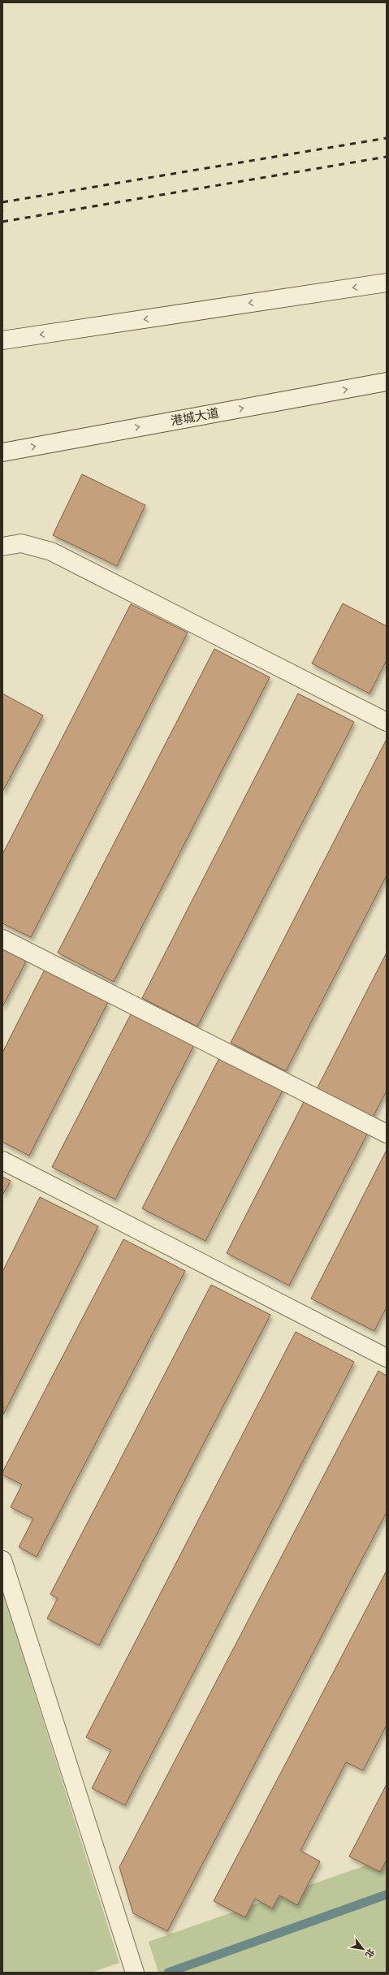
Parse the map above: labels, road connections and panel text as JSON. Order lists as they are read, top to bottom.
{
  "streets": {
    "street": ["港城大道"]
  },
  "north": "bottom right"
}
